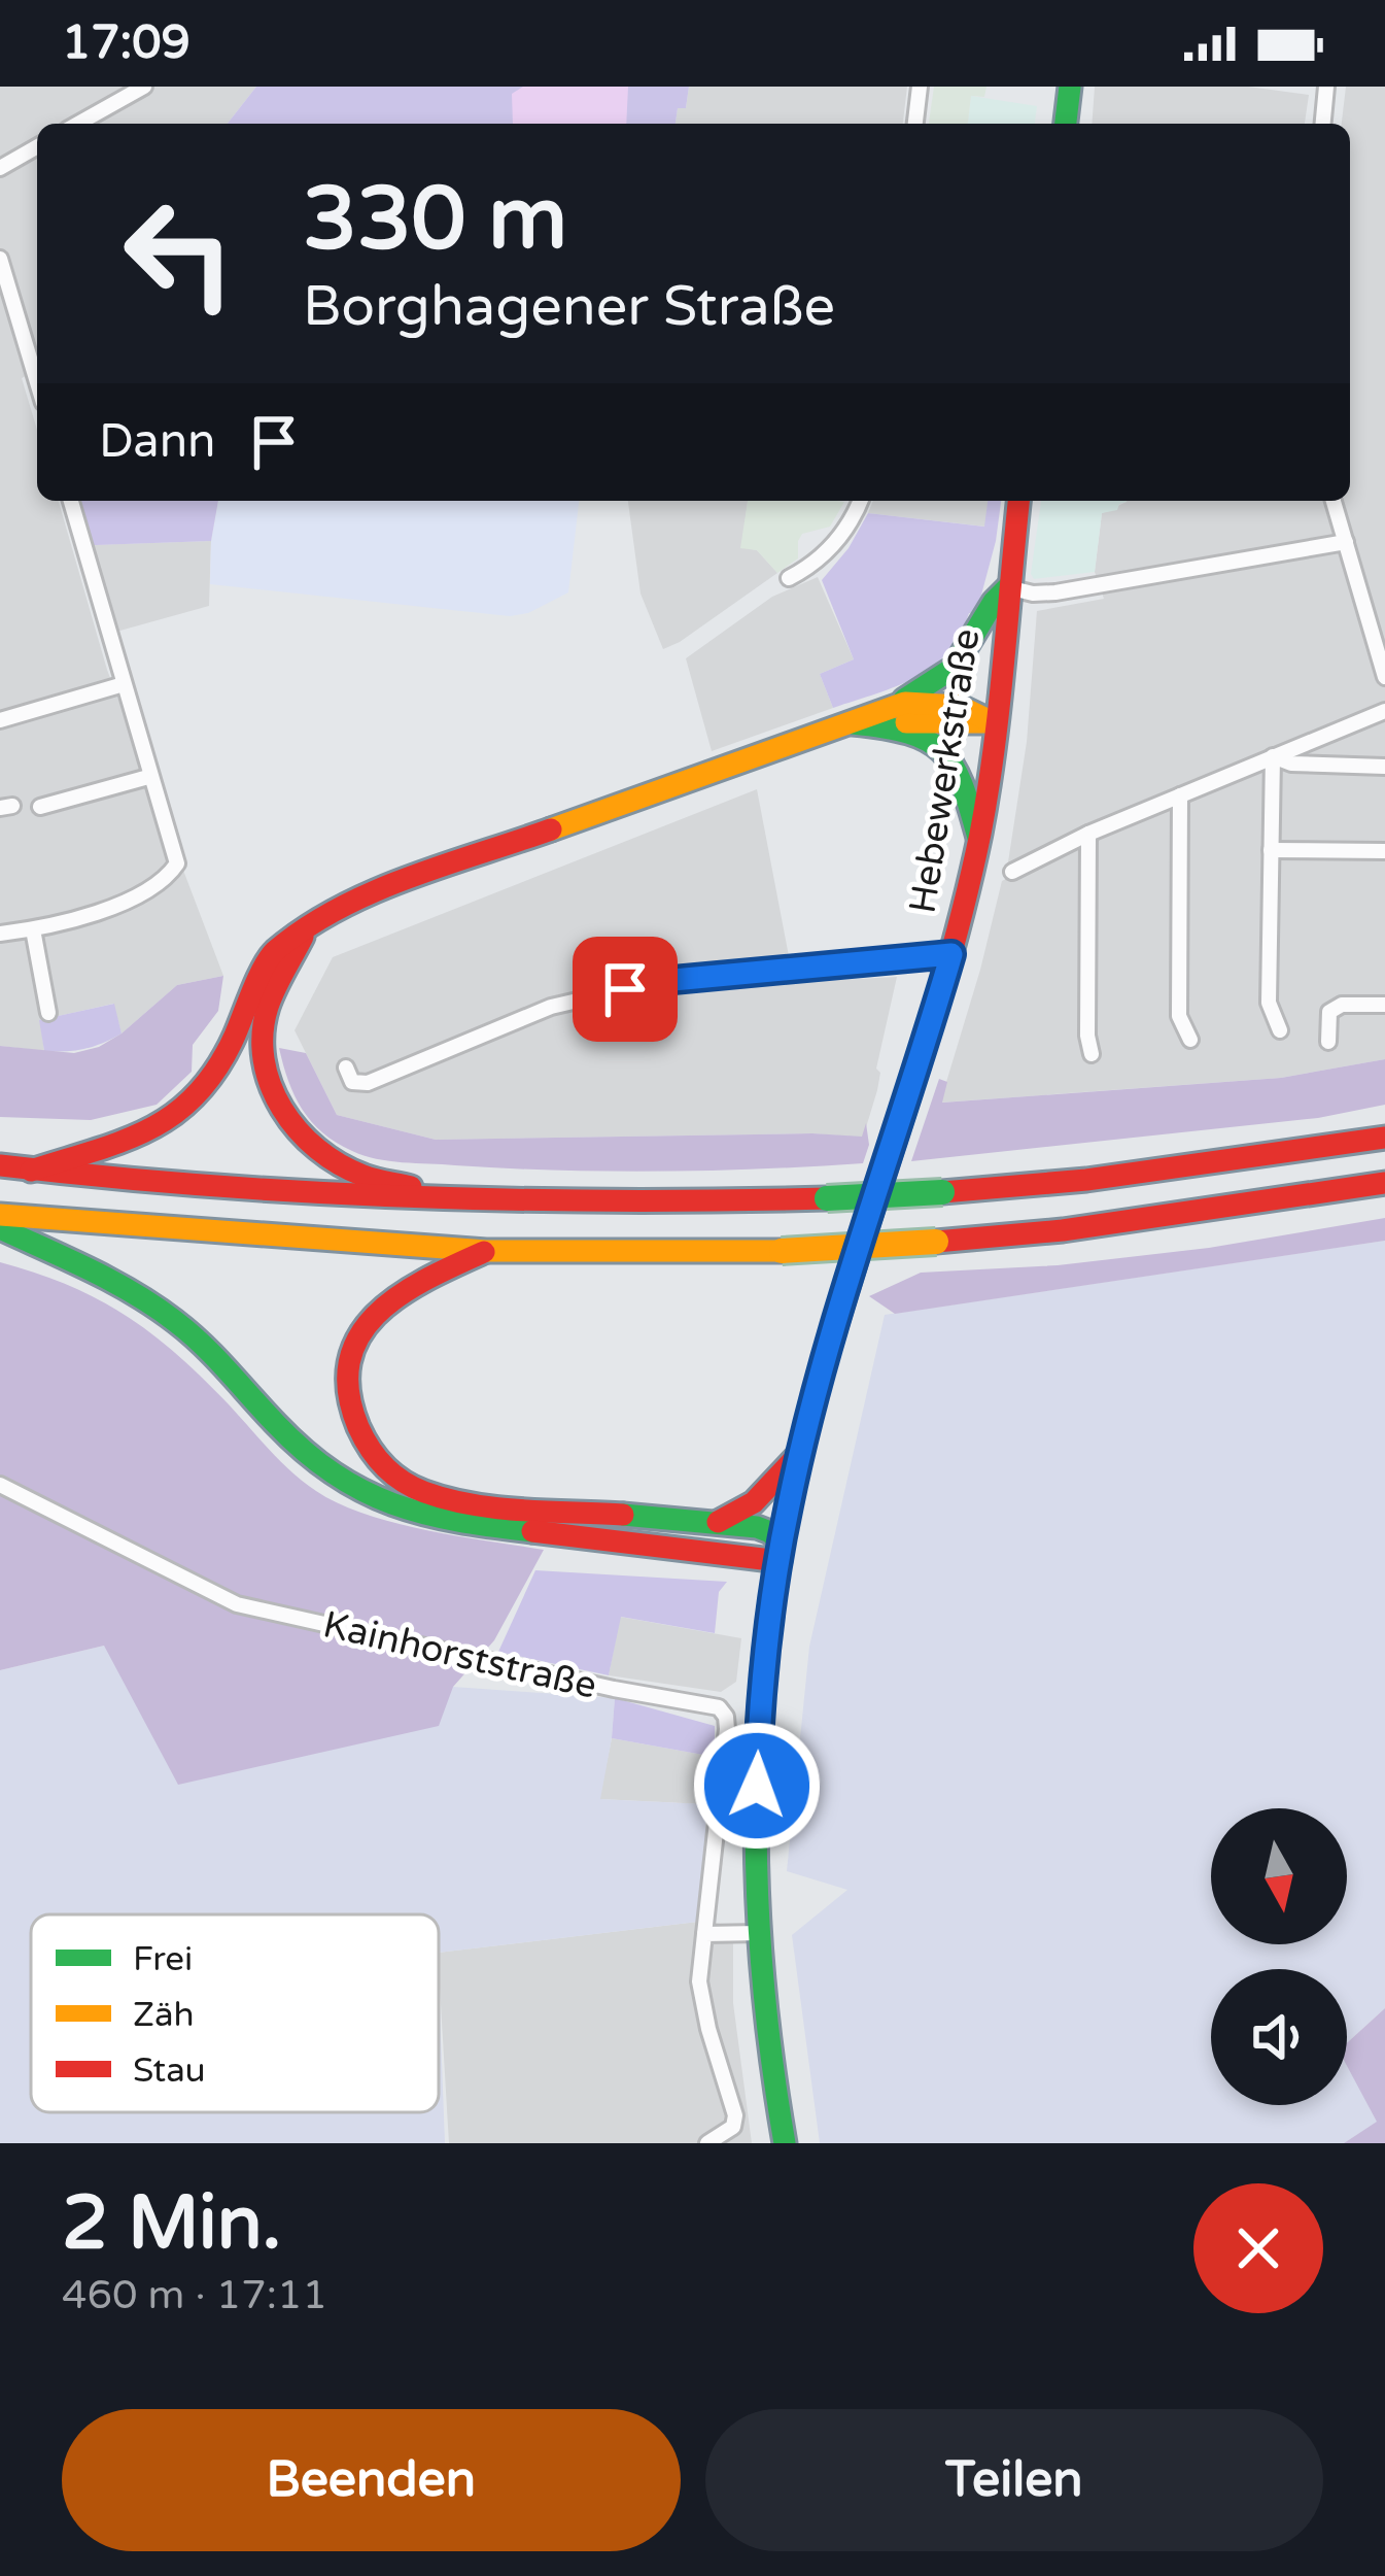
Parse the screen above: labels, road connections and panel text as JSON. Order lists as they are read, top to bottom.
{
  "streets": {
    "main road": ["Hebewerkstraße"],
    "street": ["Kainhorststraße"]
  },
  "legend": ["Frei", "Zäh", "Stau"],
  "north": "bottom",
  "page": {
    "status": "17:09",
    "turn": ["330 m", "Borghagener Straße"],
    "then": "Dann",
    "heading": ["2 Min.", "460 m · 17:11"],
    "buttons": ["Beenden", "Teilen"]
  }
}
